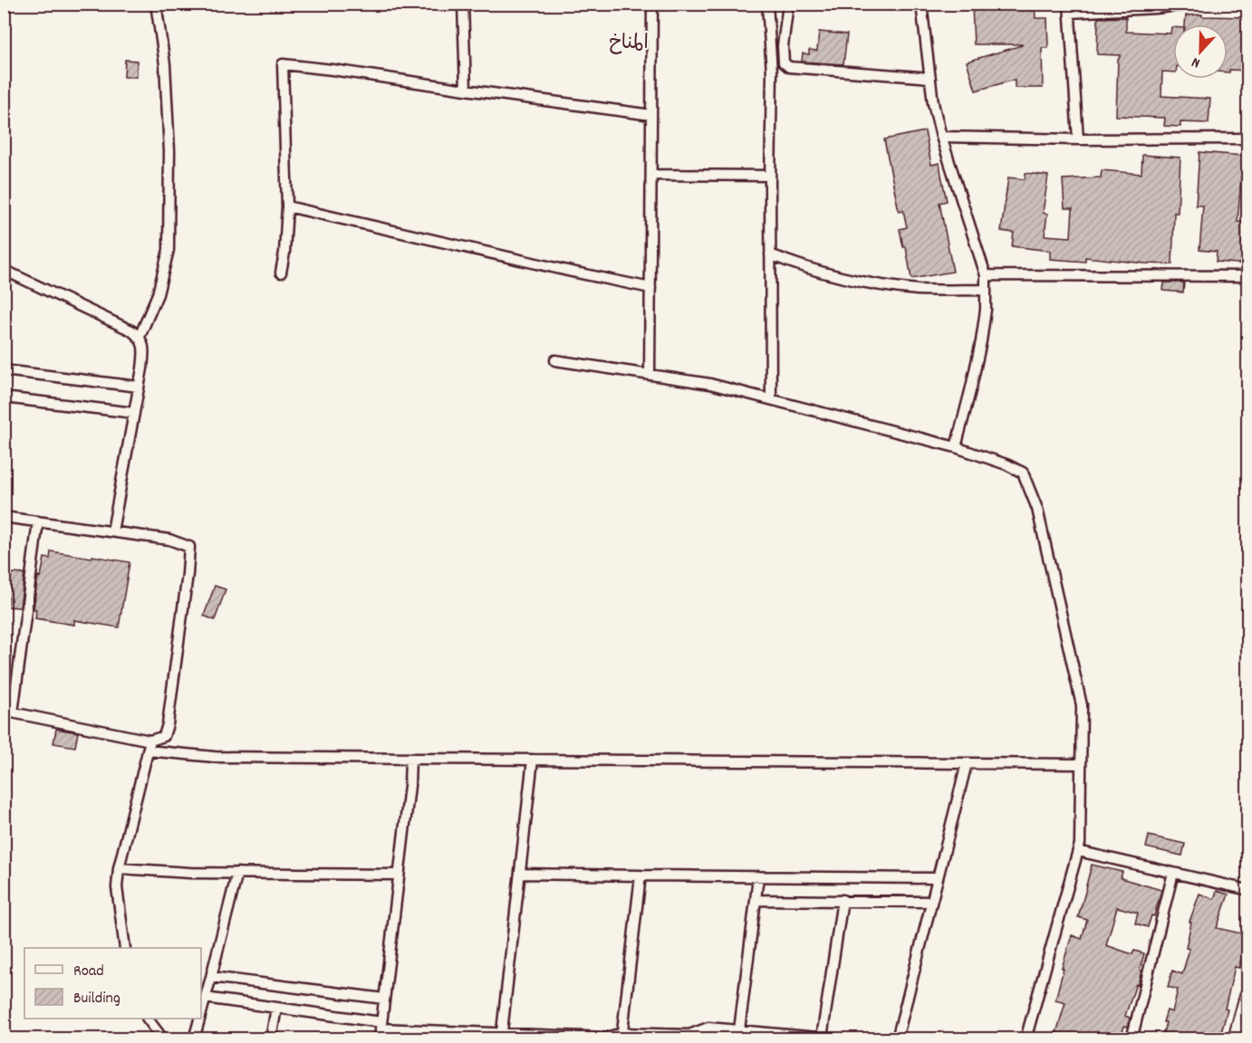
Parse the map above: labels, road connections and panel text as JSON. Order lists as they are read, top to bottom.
{
  "districts": ["المناخ"],
  "legend": ["Road", "Building"],
  "north": "bottom"
}
